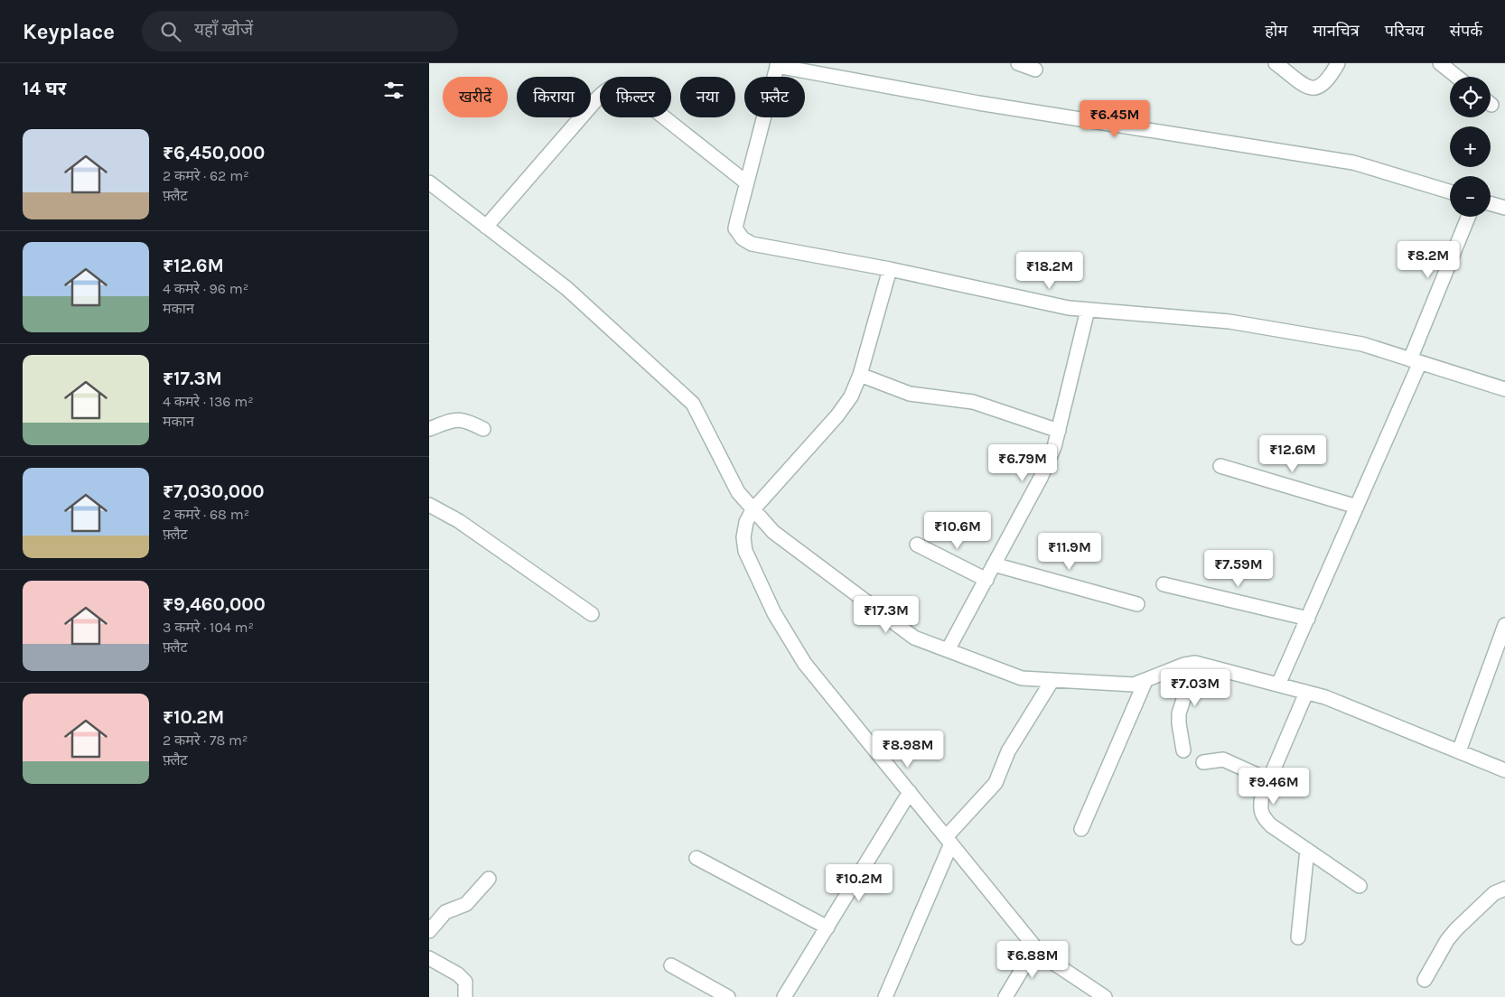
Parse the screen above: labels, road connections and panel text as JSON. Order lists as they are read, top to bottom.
{
  "page": {
    "header": "Keyplace",
    "search": "यहाँ खोजें",
    "nav": [
      "होम",
      "मानचित्र",
      "परिचय",
      "संपर्क"
    ],
    "heading": "14 घर",
    "map_buttons": ["+", "−"],
    "chip": [
      "खरीदें",
      "किराया",
      "फ़िल्टर",
      "नया",
      "फ़्लैट"
    ],
    "price": [
      "₹6.45M",
      "₹8.2M",
      "₹18.2M",
      "₹12.6M",
      "₹6.79M",
      "₹10.6M",
      "₹11.9M",
      "₹7.59M",
      "₹17.3M",
      "₹7.03M",
      "₹8.98M",
      "₹9.46M",
      "₹10.2M",
      "₹6.88M"
    ],
    "list": [
      {
        "name": "₹6,450,000",
        "note": "2 कमरे · 62 m² · फ़्लैट"
      },
      {
        "name": "₹12.6M",
        "note": "4 कमरे · 96 m² · मकान"
      },
      {
        "name": "₹17.3M",
        "note": "4 कमरे · 136 m² · मकान"
      },
      {
        "name": "₹7,030,000",
        "note": "2 कमरे · 68 m² · फ़्लैट"
      },
      {
        "name": "₹9,460,000",
        "note": "3 कमरे · 104 m² · फ़्लैट"
      },
      {
        "name": "₹10.2M",
        "note": "2 कमरे · 78 m² · फ़्लैट"
      }
    ]
  }
}
